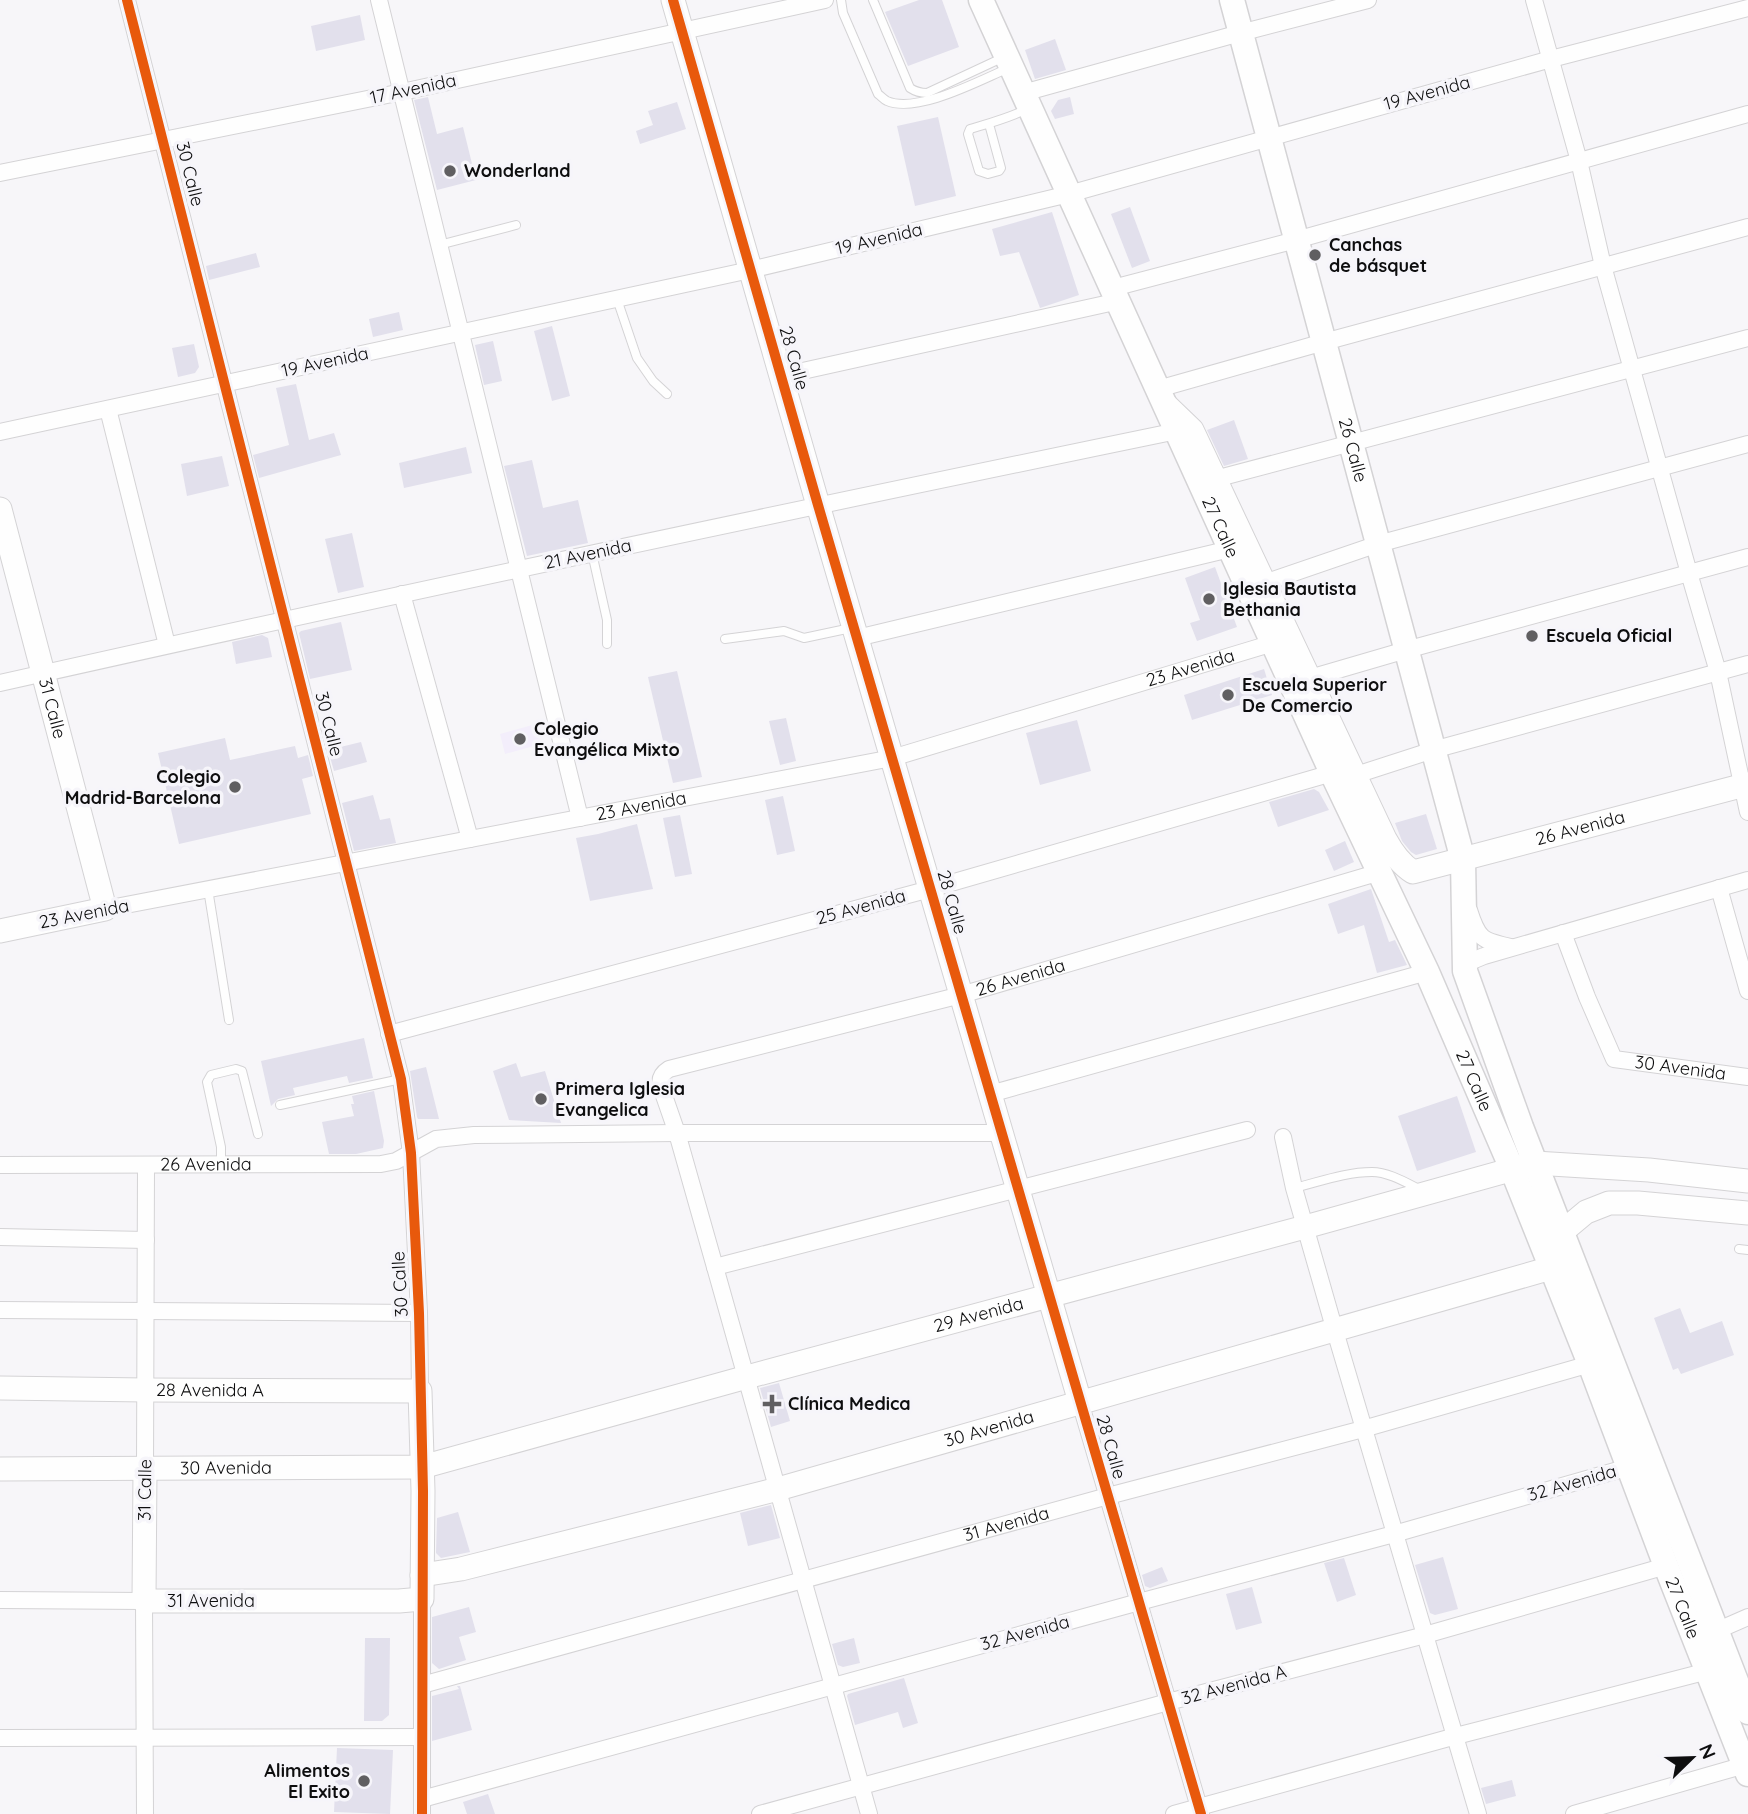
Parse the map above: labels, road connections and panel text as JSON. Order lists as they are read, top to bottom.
{
  "streets": {
    "main road": ["26 Calle", "27 Calle"],
    "street": [
      "17 Avenida",
      "19 Avenida",
      "30 Calle",
      "28 Calle",
      "21 Avenida",
      "23 Avenida",
      "31 Calle",
      "26 Avenida",
      "25 Avenida",
      "30 Avenida",
      "29 Avenida",
      "28 Avenida A",
      "32 Avenida",
      "31 Avenida",
      "32 Avenida A"
    ]
  },
  "crossings": [
    ["17 Avenida", "30 Calle"],
    ["17 Avenida", "28 Calle"],
    ["19 Avenida", "30 Calle"],
    ["19 Avenida", "28 Calle"],
    ["19 Avenida", "26 Calle"],
    ["19 Avenida", "27 Calle"],
    ["30 Calle", "21 Avenida"],
    ["30 Calle", "23 Avenida"],
    ["30 Calle", "26 Avenida"],
    ["30 Calle", "25 Avenida"],
    ["30 Calle", "30 Avenida"],
    ["30 Calle", "29 Avenida"],
    ["30 Calle", "28 Avenida A"],
    ["30 Calle", "32 Avenida"],
    ["30 Calle", "31 Avenida"],
    ["28 Calle", "21 Avenida"],
    ["28 Calle", "23 Avenida"],
    ["28 Calle", "26 Avenida"],
    ["28 Calle", "25 Avenida"],
    ["28 Calle", "30 Avenida"],
    ["28 Calle", "29 Avenida"],
    ["28 Calle", "32 Avenida"],
    ["28 Calle", "31 Avenida"],
    ["28 Calle", "32 Avenida A"],
    ["26 Calle", "27 Calle"],
    ["26 Calle", "26 Avenida"],
    ["26 Calle", "25 Avenida"],
    ["27 Calle", "21 Avenida"],
    ["27 Calle", "23 Avenida"],
    ["27 Calle", "26 Avenida"],
    ["27 Calle", "25 Avenida"],
    ["27 Calle", "30 Avenida"],
    ["27 Calle", "29 Avenida"],
    ["27 Calle", "32 Avenida"],
    ["27 Calle", "31 Avenida"],
    ["27 Calle", "32 Avenida A"],
    ["21 Avenida", "31 Calle"],
    ["23 Avenida", "31 Calle"],
    ["31 Calle", "26 Avenida"],
    ["31 Calle", "30 Avenida"],
    ["31 Calle", "28 Avenida A"],
    ["31 Calle", "31 Avenida"],
    ["30 Avenida", "29 Avenida"]
  ],
  "places": {
    "other": [
      "Wonderland",
      "Canchas de básquet",
      "Iglesia Bautista Bethania",
      "Escuela Oficial",
      "Escuela Superior De Comercio",
      "Colegio Evangélica Mixto",
      "Colegio Madrid-Barcelona",
      "Primera Iglesia Evangelica",
      "Alimentos El Exito"
    ],
    "health": ["Clínica Medica"]
  },
  "north": "top right"
}
